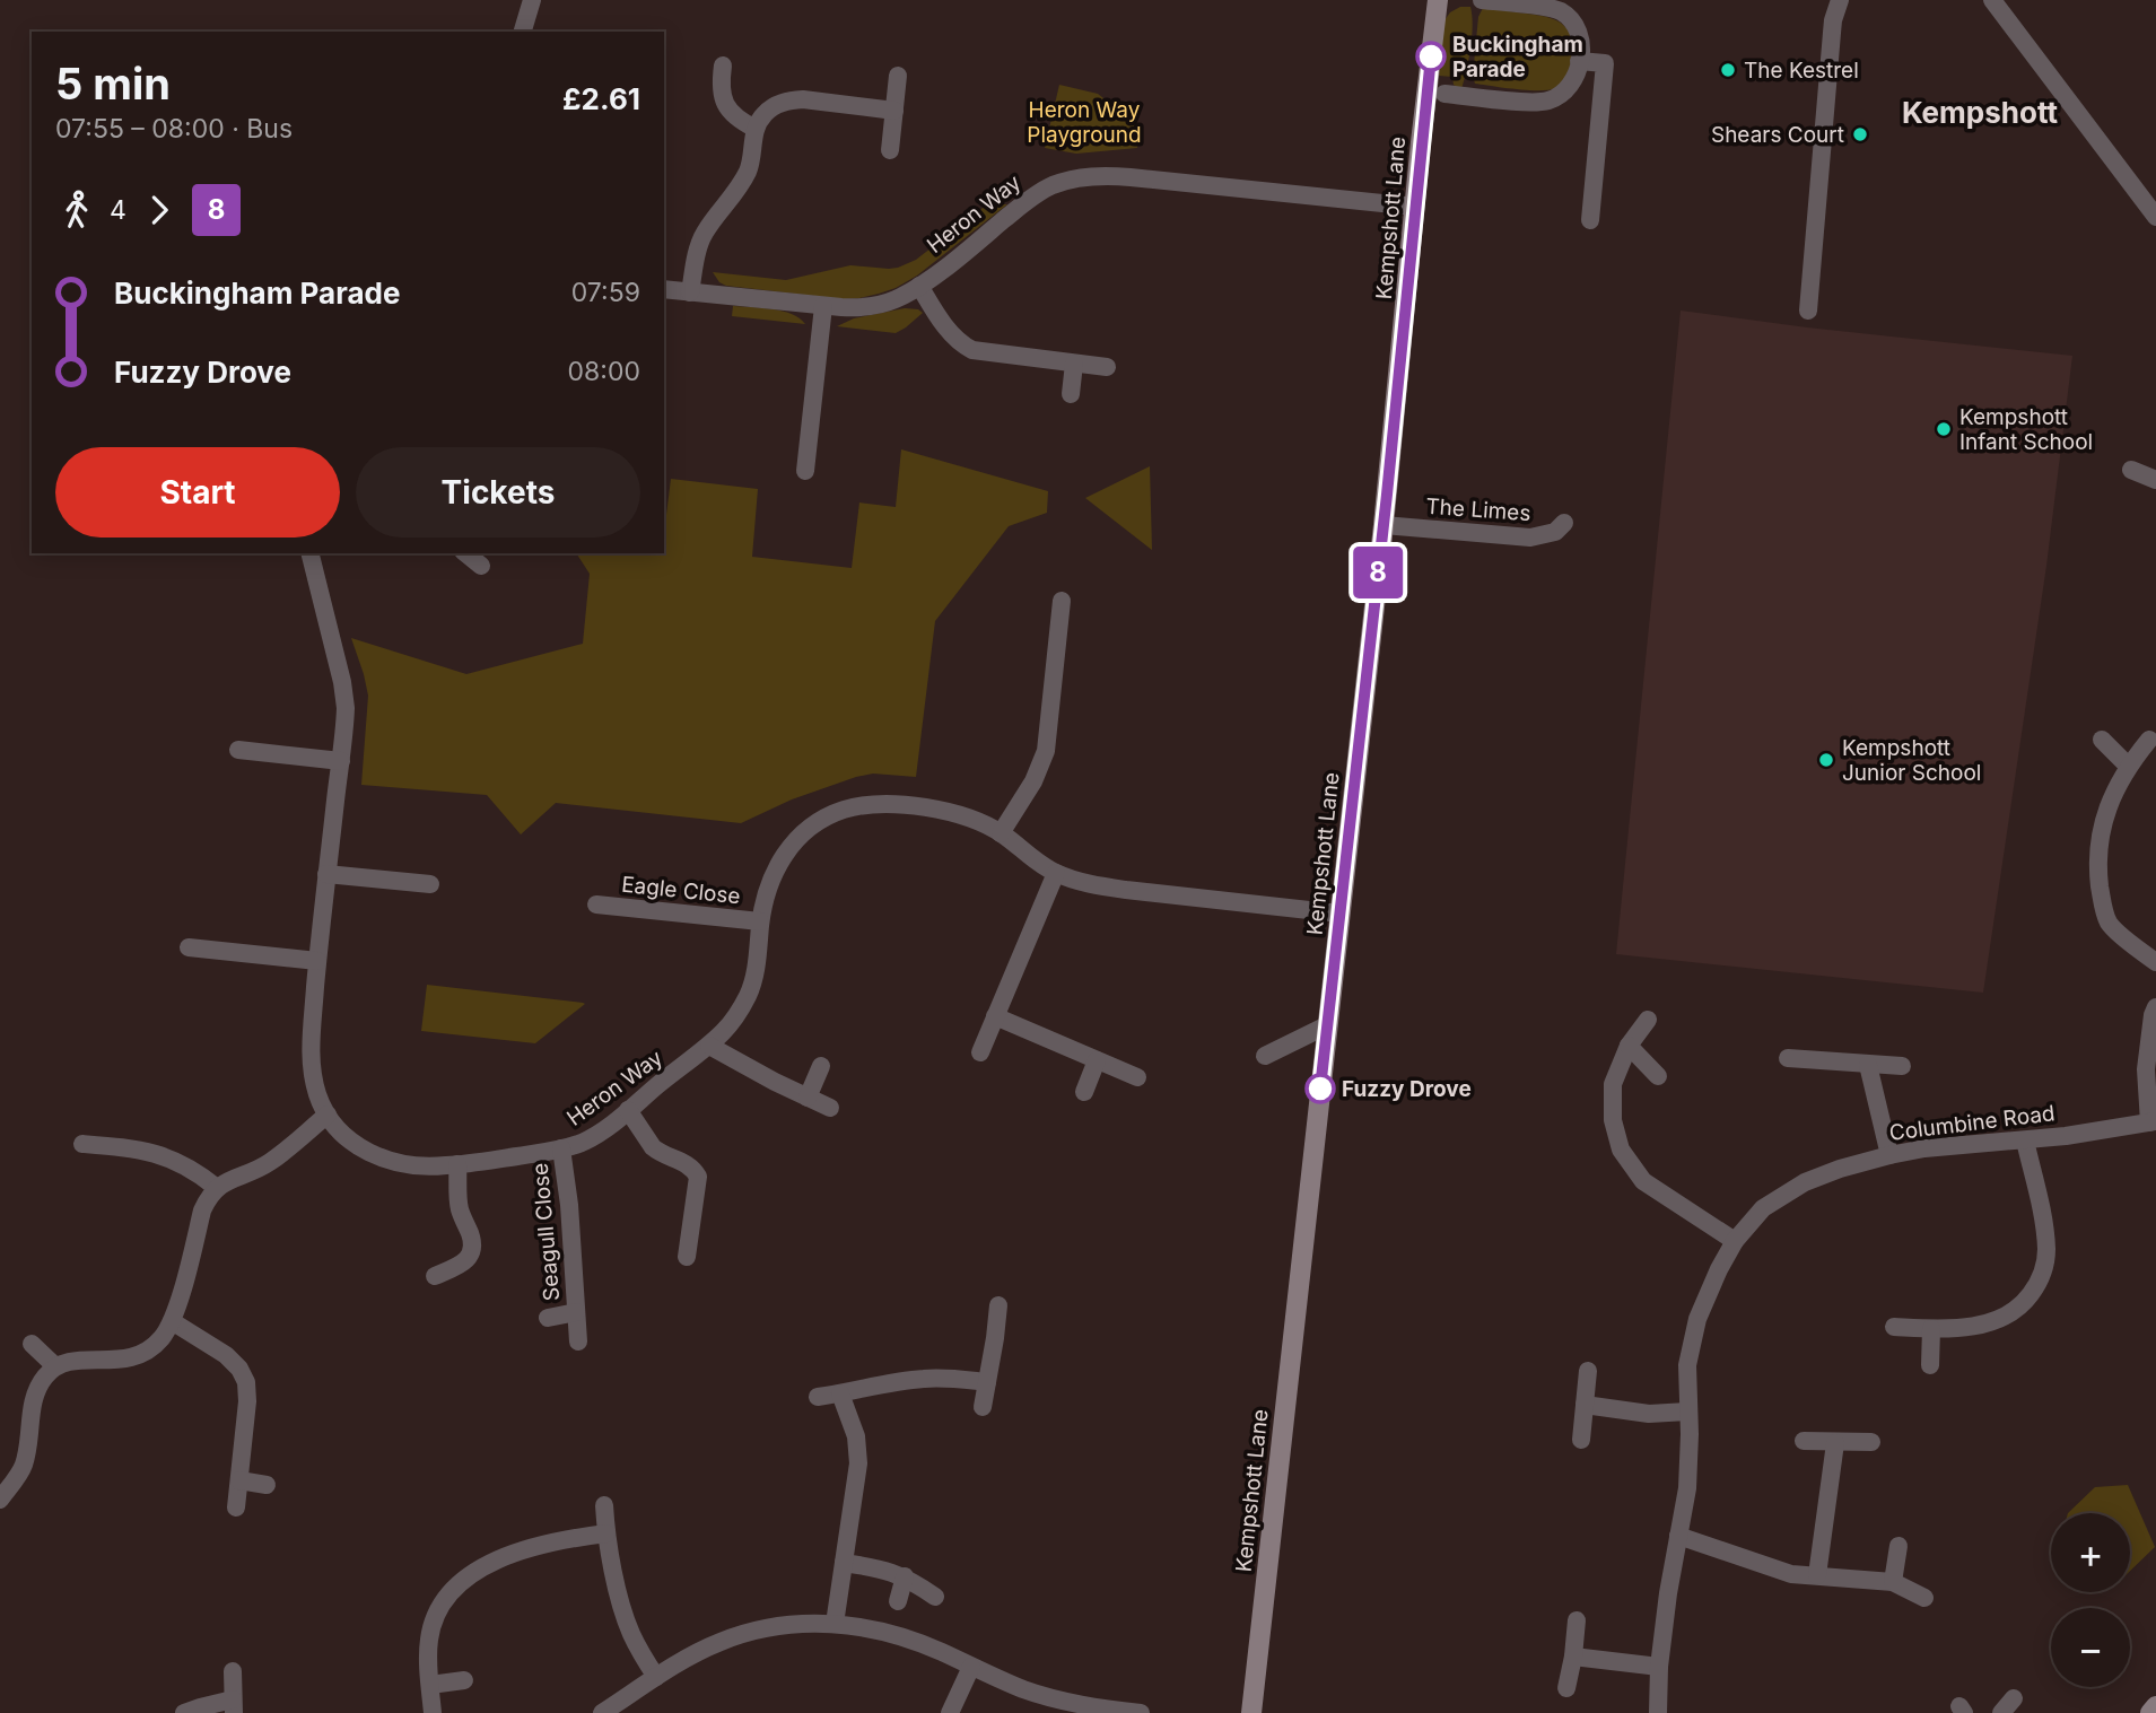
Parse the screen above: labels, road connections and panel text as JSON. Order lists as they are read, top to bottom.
{
  "streets": {
    "street": [
      "Heron Way",
      "Kempshott Lane",
      "The Limes",
      "Eagle Close",
      "Columbine Road",
      "Seagull Close"
    ]
  },
  "crossings": [
    ["Heron Way", "Kempshott Lane"],
    ["Heron Way", "Eagle Close"],
    ["Heron Way", "Seagull Close"],
    ["Kempshott Lane", "The Limes"]
  ],
  "districts": ["Kempshott"],
  "parks": ["Heron Way Playground"],
  "places": [
    "Buckingham Parade",
    "The Kestrel",
    "Shears Court",
    "Kempshott Infant School",
    "Kempshott Junior School",
    "Fuzzy Drove"
  ],
  "lines": ["bus line 8"],
  "page": {
    "on_map": "8",
    "heading": ["5 min", "07:55 – 08:00 · Bus", "£2.61"],
    "legs": ["4", "8"],
    "list": [
      {
        "name": "Buckingham Parade",
        "value": "07:59"
      },
      {
        "name": "Fuzzy Drove",
        "value": "08:00"
      }
    ],
    "buttons": ["Start", "Tickets"],
    "map_buttons": ["+", "−"]
  }
}
